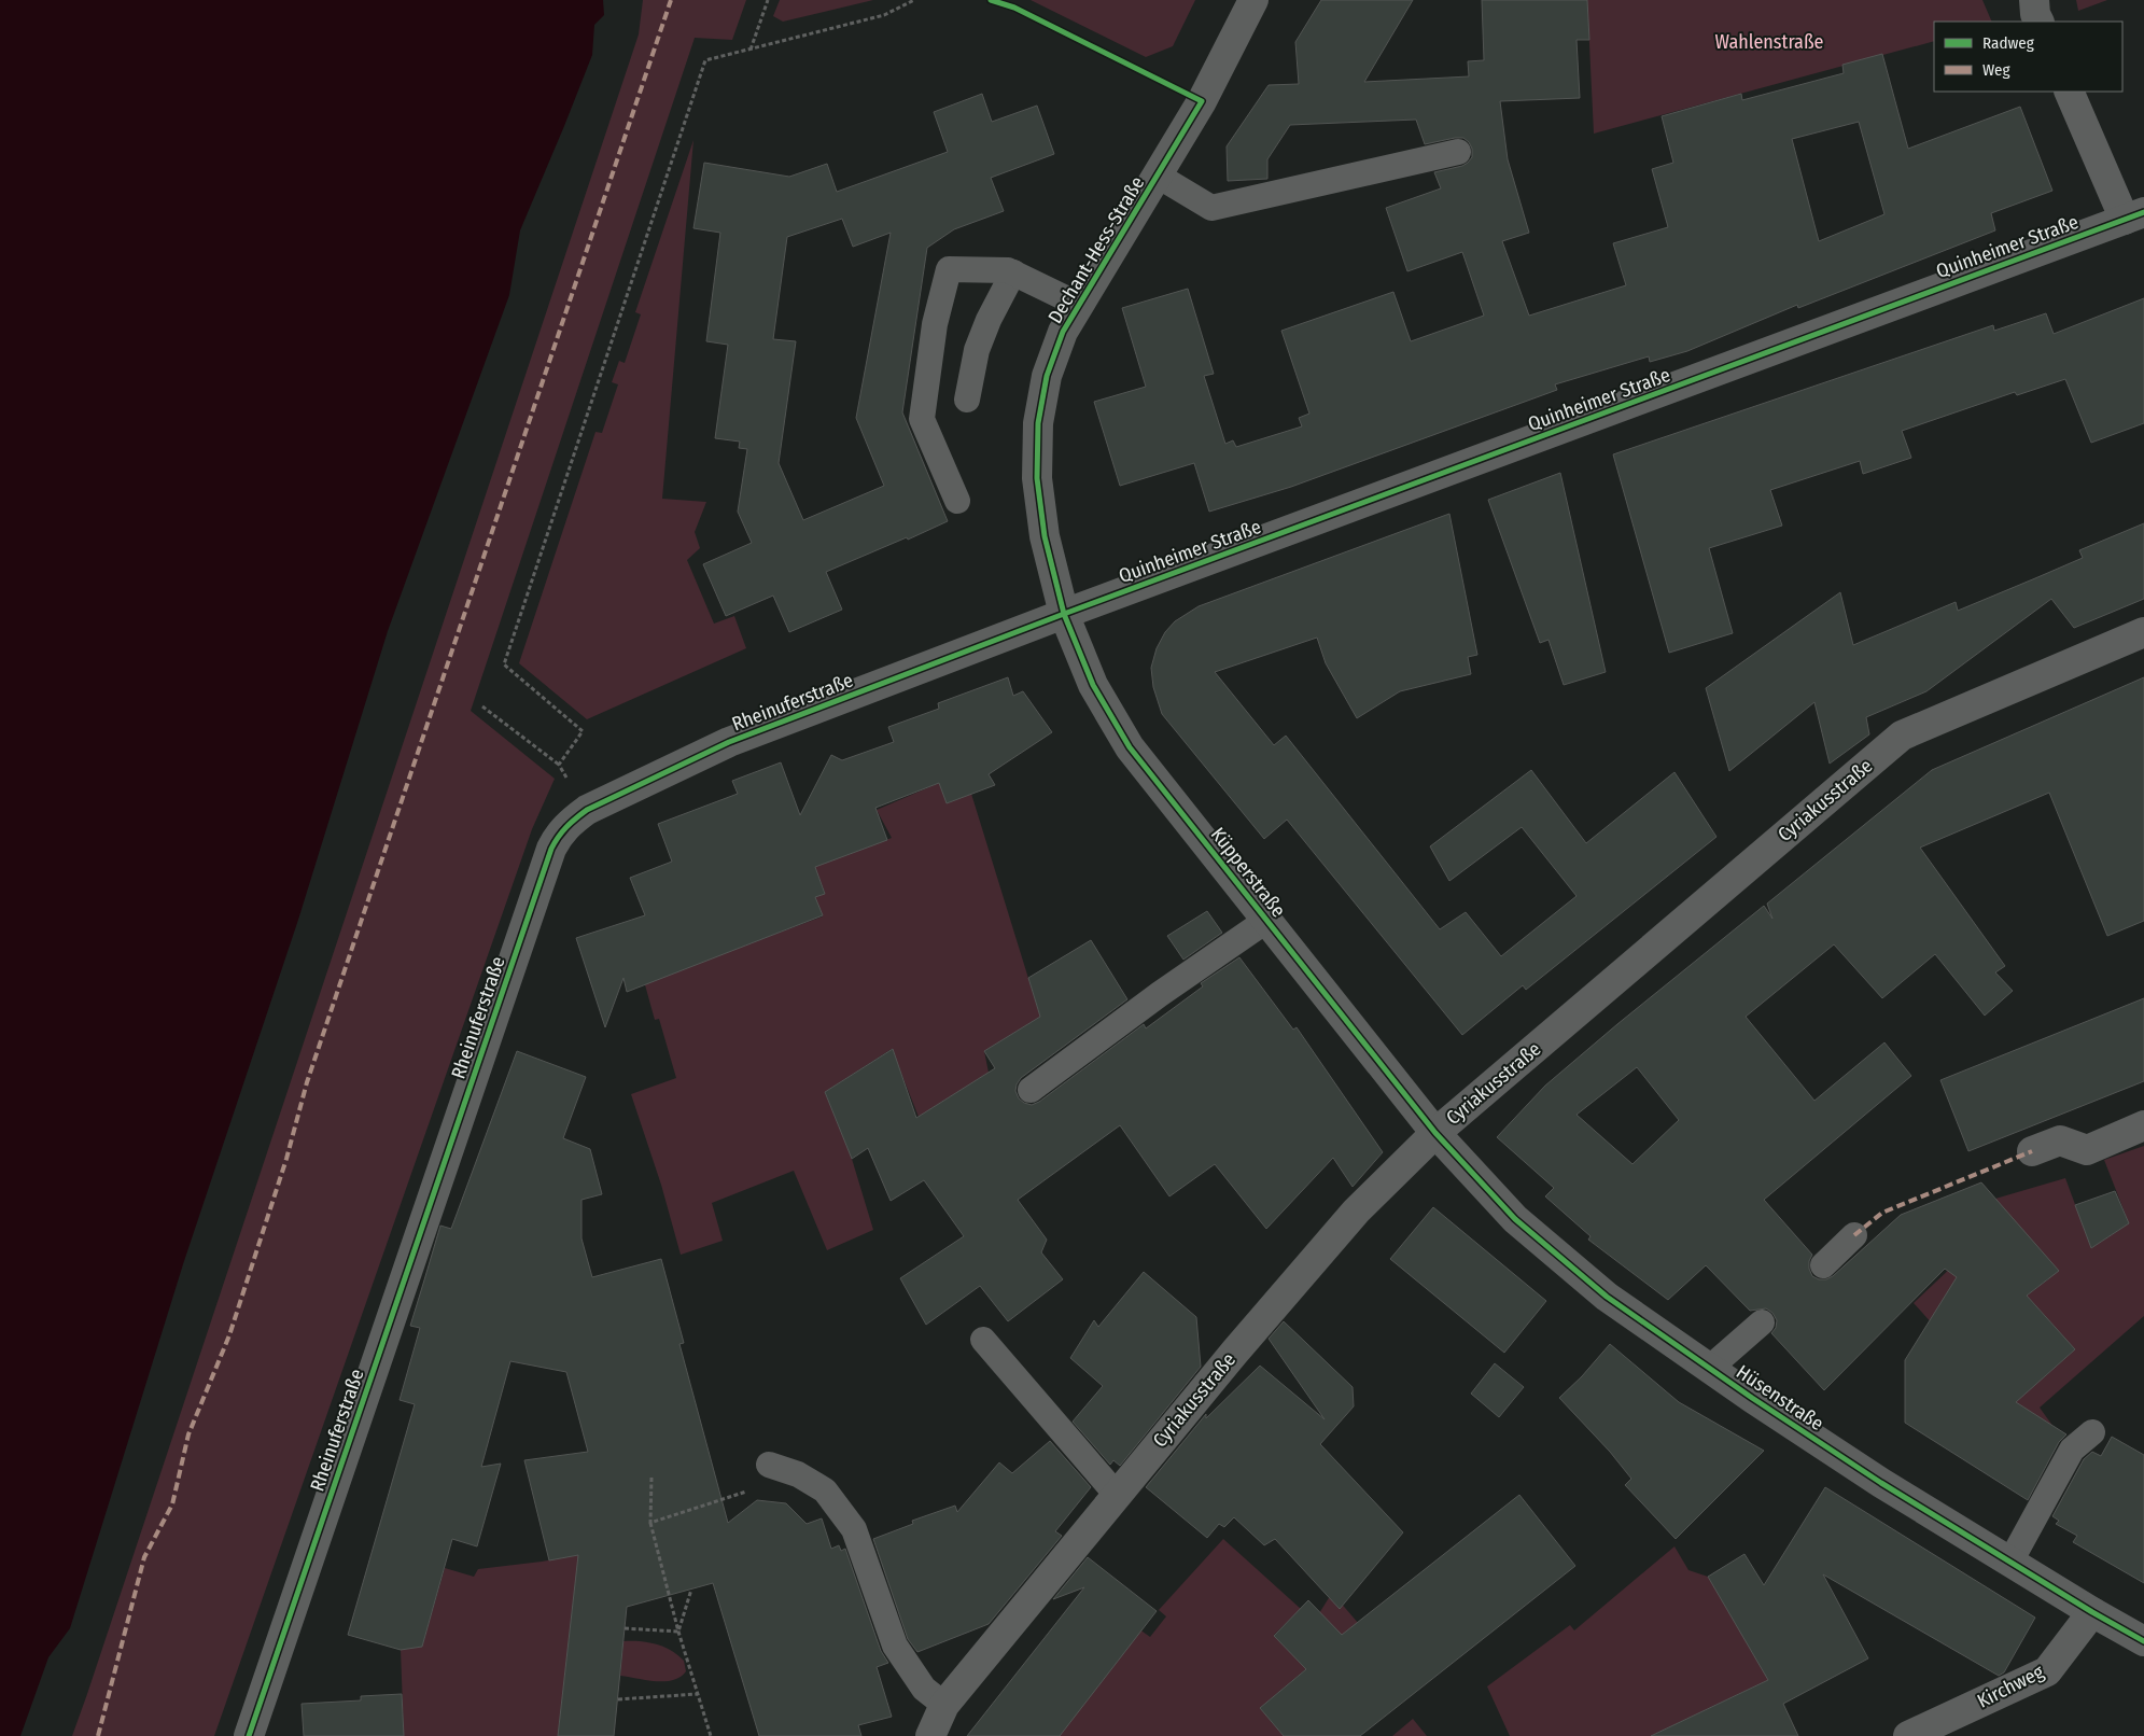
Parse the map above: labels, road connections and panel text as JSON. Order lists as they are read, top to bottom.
{
  "streets": {
    "street": [
      "Quinheimer Straße",
      "Dechant-Hess-Straße",
      "Rheinuferstraße",
      "Cyriakusstraße",
      "Küpperstraße",
      "Hüsenstraße",
      "Kirchweg"
    ]
  },
  "crossings": [
    ["Quinheimer Straße", "Dechant-Hess-Straße"],
    ["Quinheimer Straße", "Rheinuferstraße"],
    ["Quinheimer Straße", "Küpperstraße"],
    ["Dechant-Hess-Straße", "Rheinuferstraße"],
    ["Dechant-Hess-Straße", "Küpperstraße"],
    ["Rheinuferstraße", "Küpperstraße"],
    ["Cyriakusstraße", "Küpperstraße"],
    ["Cyriakusstraße", "Hüsenstraße"],
    ["Küpperstraße", "Hüsenstraße"],
    ["Hüsenstraße", "Kirchweg"]
  ],
  "parks": ["Wahlenstraße"],
  "legend": ["Radweg", "Weg"]
}
